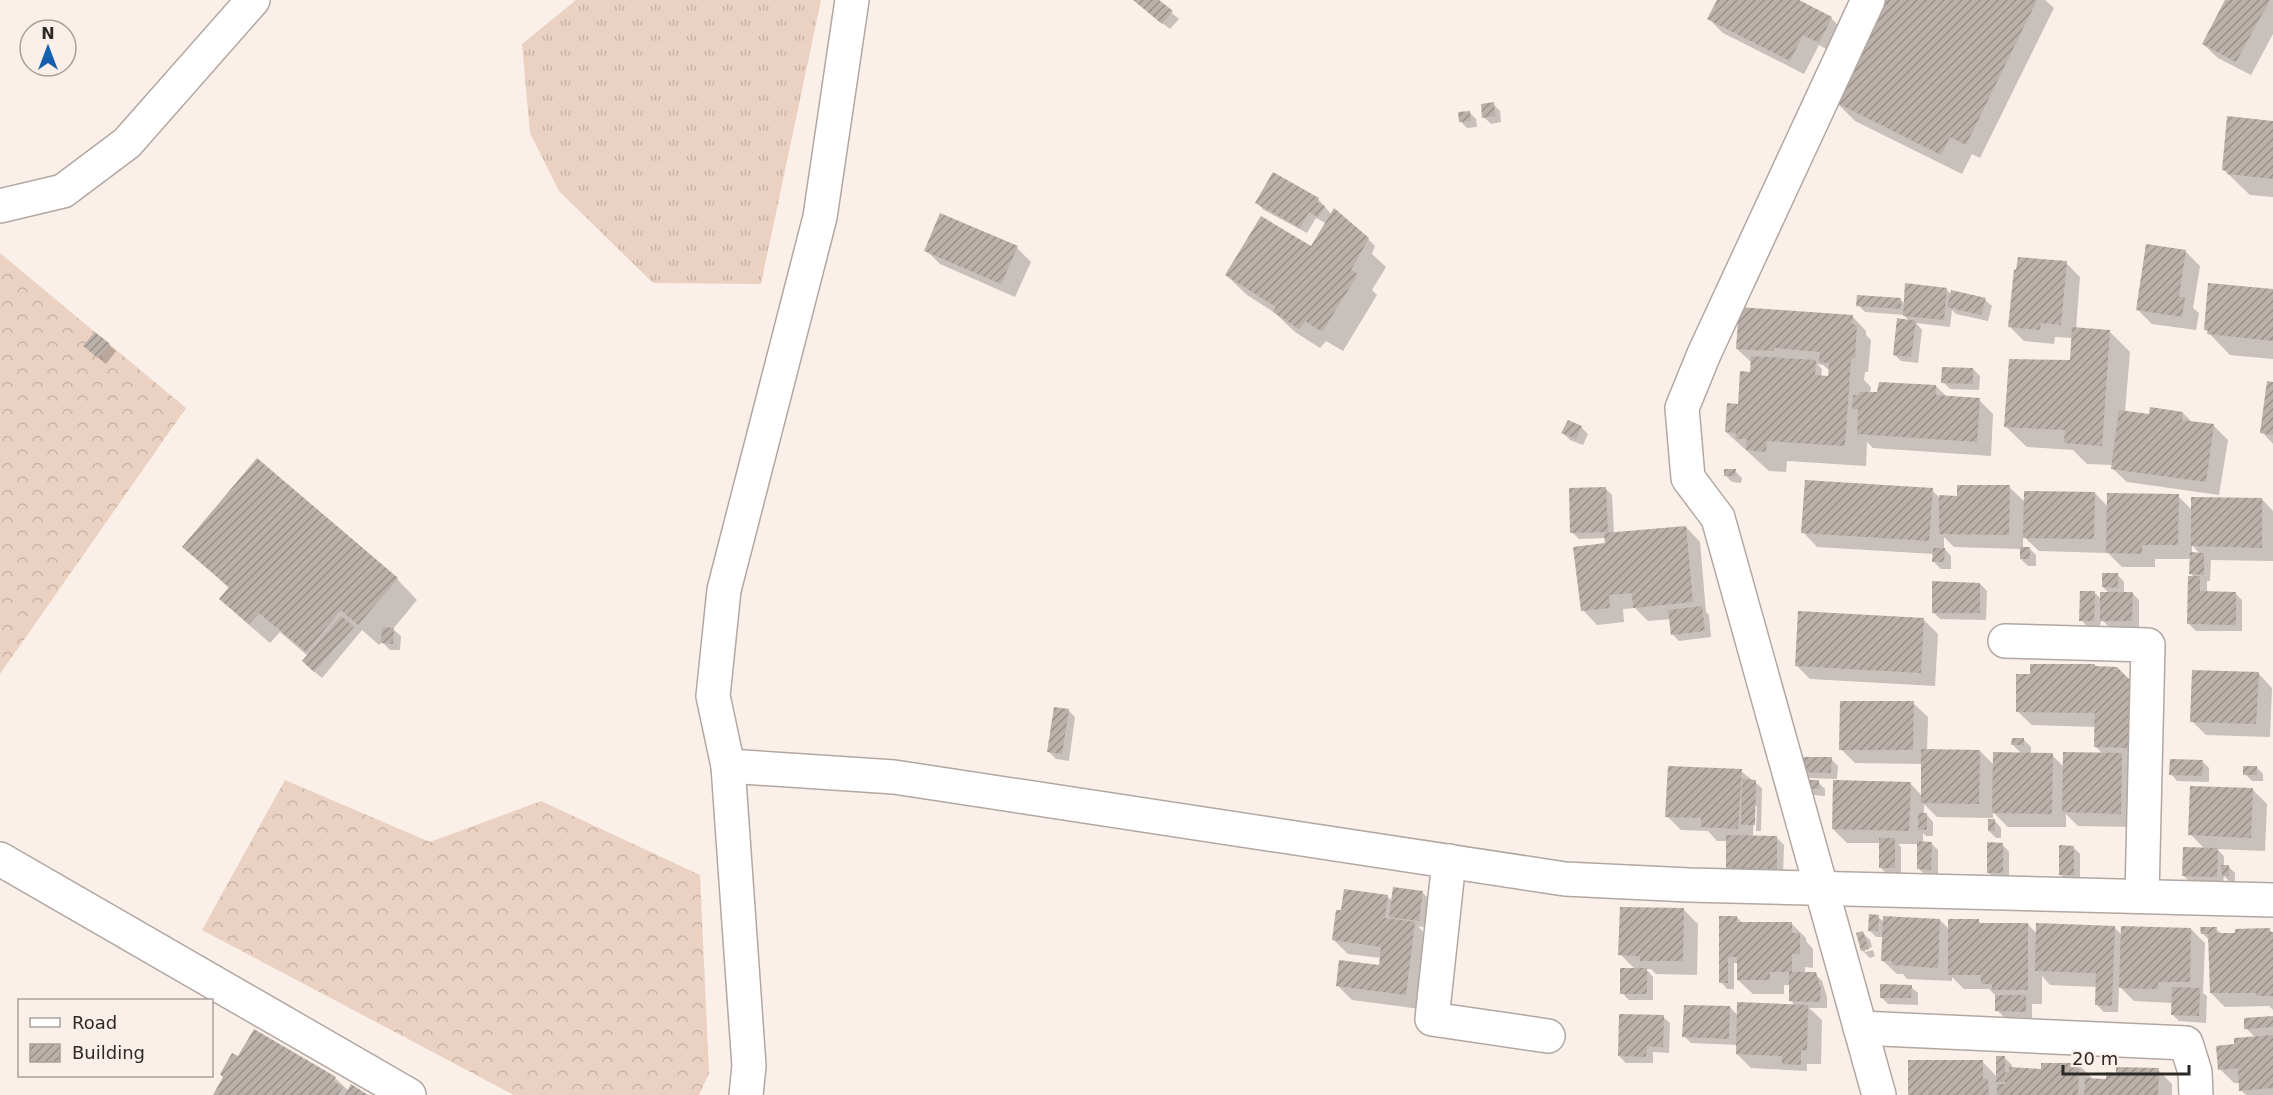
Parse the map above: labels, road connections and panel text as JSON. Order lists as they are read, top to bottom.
{
  "legend": ["Road", "Building"],
  "scale_bar": "20 m",
  "north": "top"
}
